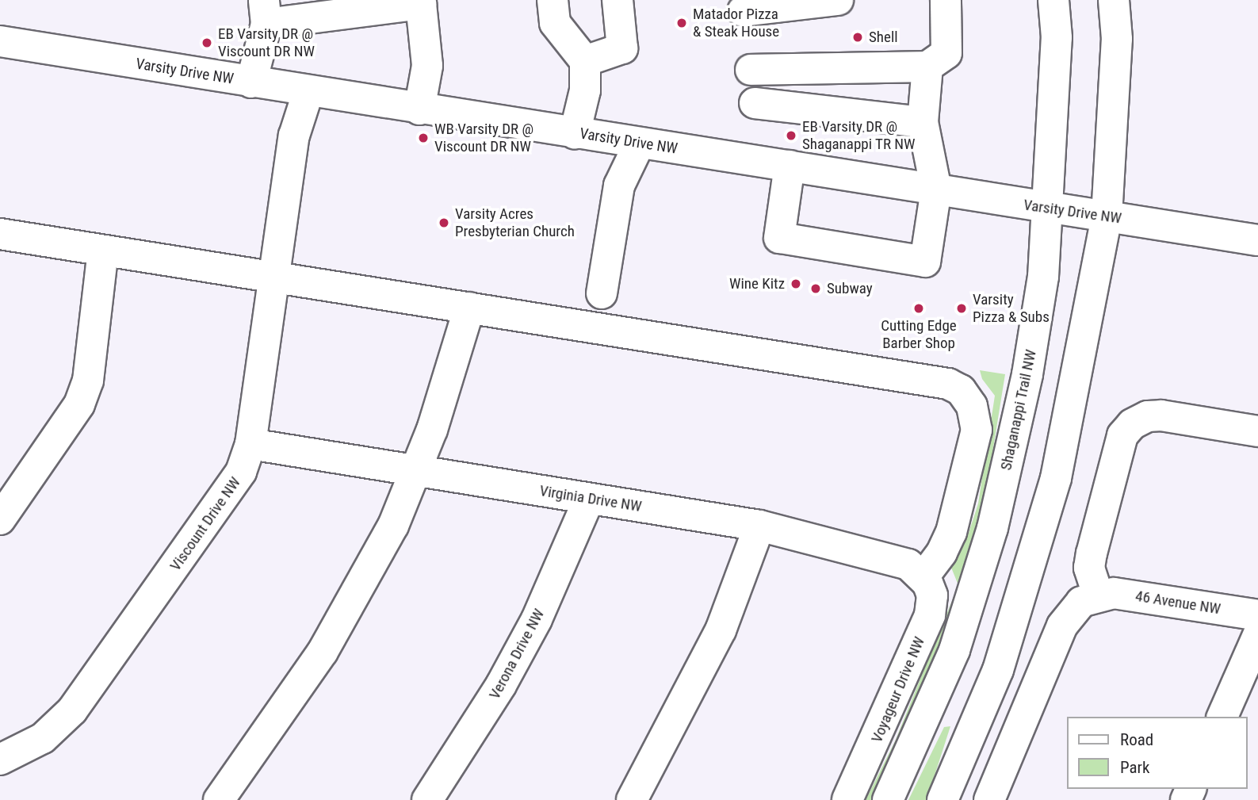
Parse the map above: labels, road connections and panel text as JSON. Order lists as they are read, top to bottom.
{
  "streets": {
    "street": [
      "Varsity Drive NW",
      "Shaganappi Trail NW",
      "Virginia Drive NW",
      "Viscount Drive NW",
      "46 Avenue NW",
      "Verona Drive NW",
      "Voyageur Drive NW"
    ]
  },
  "crossings": [
    ["Varsity Drive NW", "Shaganappi Trail NW"],
    ["Varsity Drive NW", "Viscount Drive NW"],
    ["Virginia Drive NW", "Viscount Drive NW"],
    ["Virginia Drive NW", "Verona Drive NW"],
    ["Virginia Drive NW", "Voyageur Drive NW"]
  ],
  "places": [
    "Matador Pizza & Steak House",
    "Shell",
    "EB Varsity DR @ Viscount DR NW",
    "EB Varsity DR @ Shaganappi TR NW",
    "WB Varsity DR @ Viscount DR NW",
    "Varsity Acres Presbyterian Church",
    "Wine Kitz",
    "Subway",
    "Cutting Edge Barber Shop",
    "Varsity Pizza & Subs"
  ],
  "legend": ["Road", "Park"]
}
